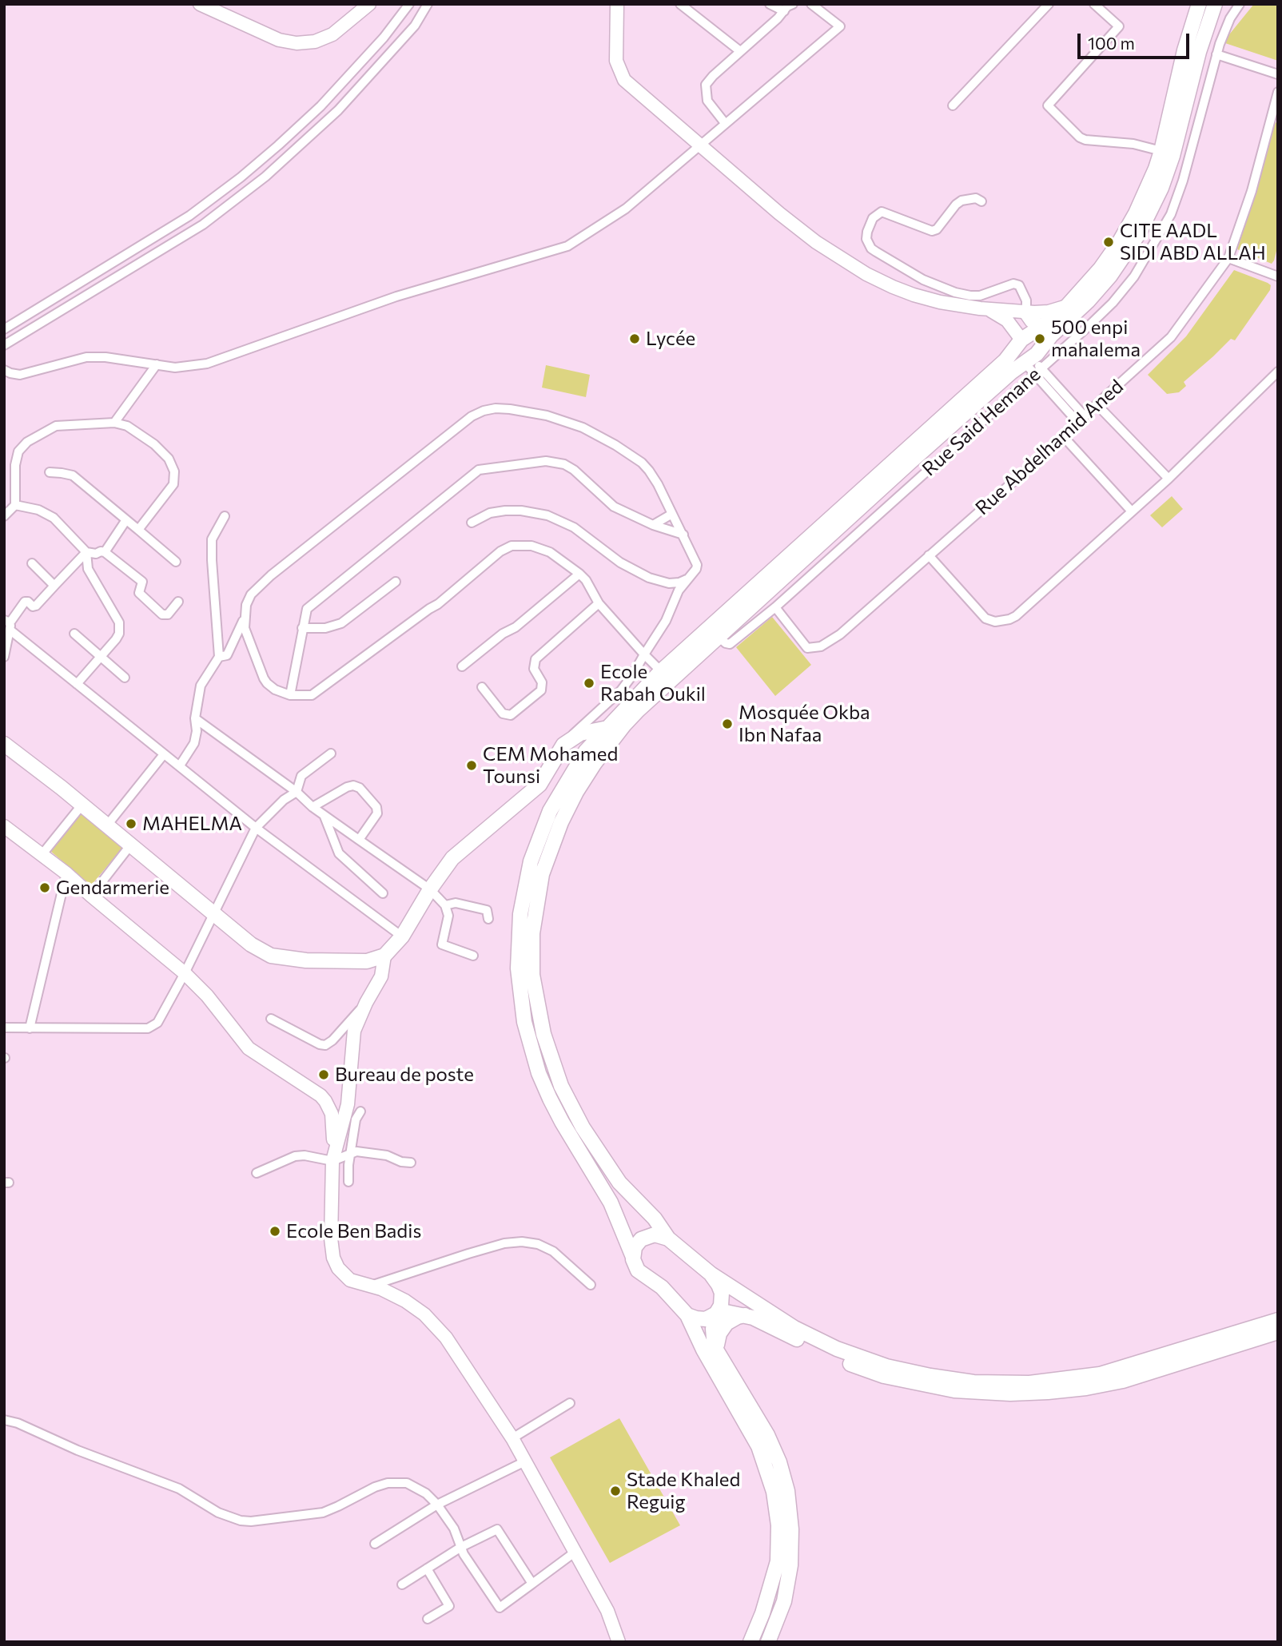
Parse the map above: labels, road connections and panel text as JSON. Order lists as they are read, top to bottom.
{
  "streets": {
    "street": ["Rue Said Hemane", "Rue Abdelhamid Aned"]
  },
  "crossings": [
    ["Rue Said Hemane", "Rue Abdelhamid Aned"]
  ],
  "places": [
    "CITE AADL SIDI ABD ALLAH",
    "Lycée",
    "500 enpi mahalema",
    "Ecole Rabah Oukil",
    "Mosquée Okba Ibn Nafaa",
    "CEM Mohamed Tounsi",
    "MAHELMA",
    "Gendarmerie",
    "Bureau de poste",
    "Ecole Ben Badis",
    "Stade Khaled Reguig"
  ],
  "scale_bar": "100 m"
}
